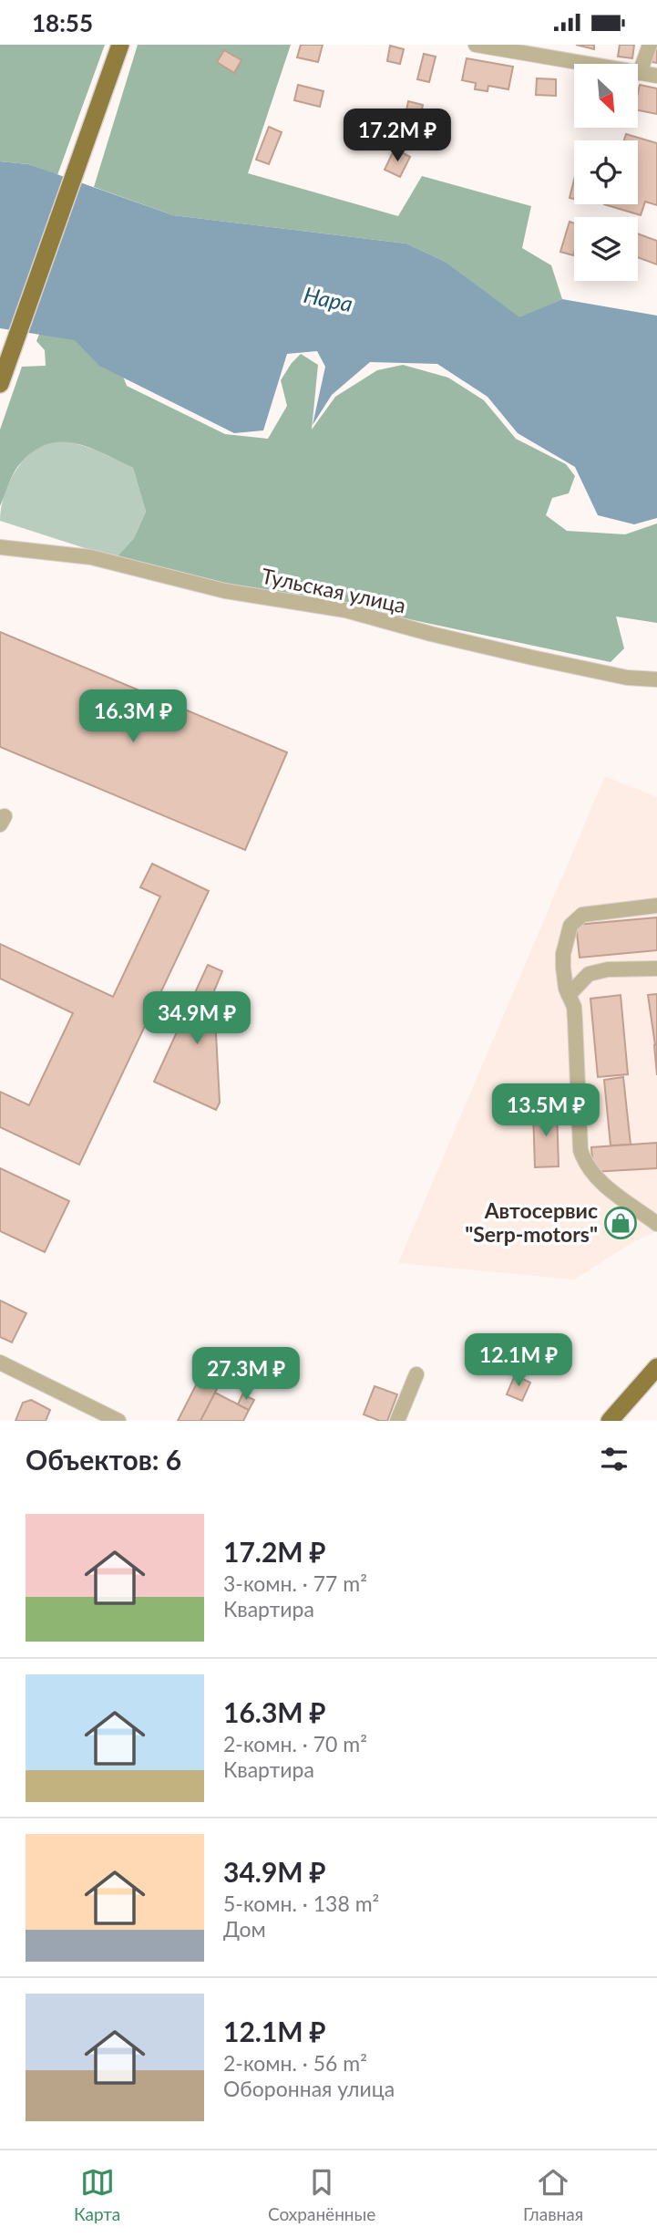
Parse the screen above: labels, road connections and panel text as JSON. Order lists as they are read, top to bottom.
{
  "streets": {
    "street": ["Тульская улица"]
  },
  "water": ["Нара"],
  "places": {
    "shop": ["Автосервис \"Serp-motors\""]
  },
  "north": "bottom right",
  "page": {
    "status": "18:55",
    "price": [
      "17.2M ₽",
      "16.3M ₽",
      "34.9M ₽",
      "13.5M ₽",
      "12.1M ₽",
      "27.3M ₽"
    ],
    "heading": "Объектов: 6",
    "list": [
      {
        "name": "17.2M ₽",
        "note": "3-комн. · 77 m² · Квартира"
      },
      {
        "name": "16.3M ₽",
        "note": "2-комн. · 70 m² · Квартира"
      },
      {
        "name": "34.9M ₽",
        "note": "5-комн. · 138 m² · Дом"
      },
      {
        "name": "12.1M ₽",
        "note": "2-комн. · 56 m² · Оборонная улица"
      }
    ],
    "tabs": ["Карта", "Сохранённые", "Главная"]
  }
}
